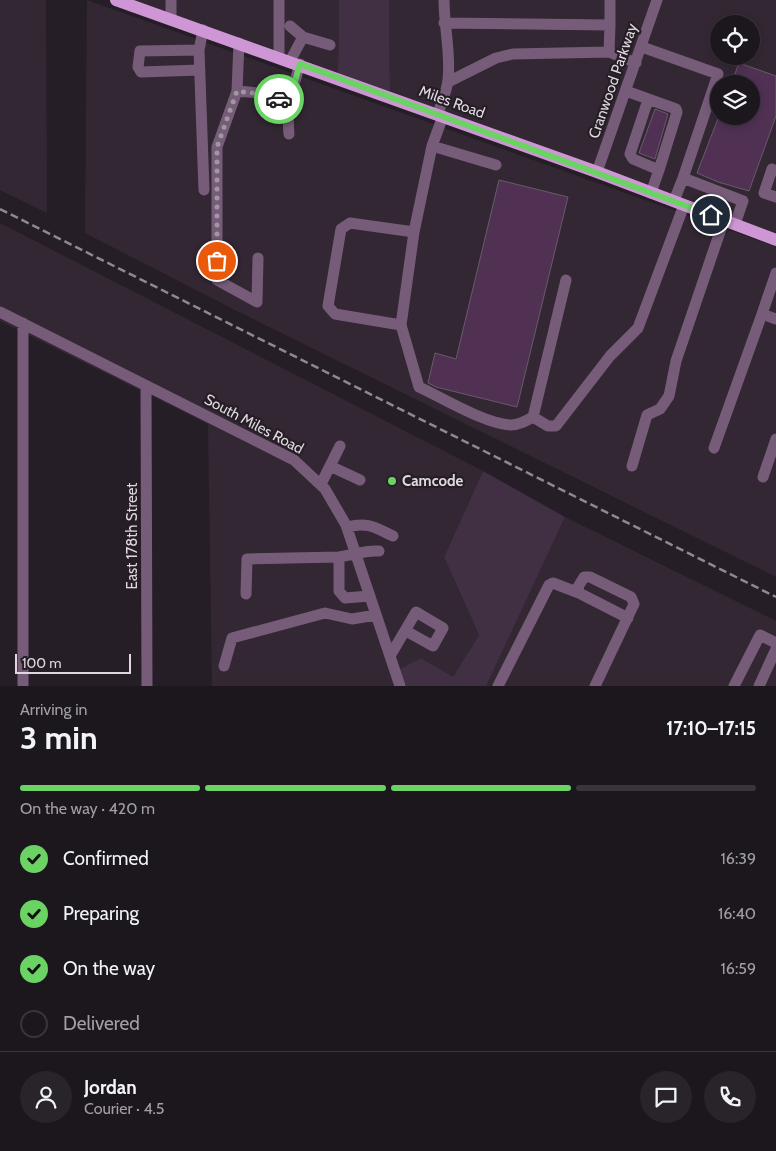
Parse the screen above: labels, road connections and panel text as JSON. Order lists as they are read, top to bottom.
{
  "streets": {
    "main road": ["Miles Road"],
    "street": ["Cranwood Parkway", "South Miles Road", "East 178th Street"]
  },
  "crossings": [
    ["Cranwood Parkway", "Miles Road"],
    ["South Miles Road", "East 178th Street"]
  ],
  "places": ["Camcode"],
  "scale_bar": "100 m",
  "page": {
    "scale": "100 m",
    "heading": ["3 min", "Arriving in", "17:10–17:15"],
    "panel": ["Jordan", "Courier · 4.5"],
    "bar": "On the way · 420 m",
    "list": [
      ["Confirmed", "16:39"],
      ["Preparing", "16:40"],
      ["On the way", "16:59"],
      "Delivered"
    ]
  }
}
